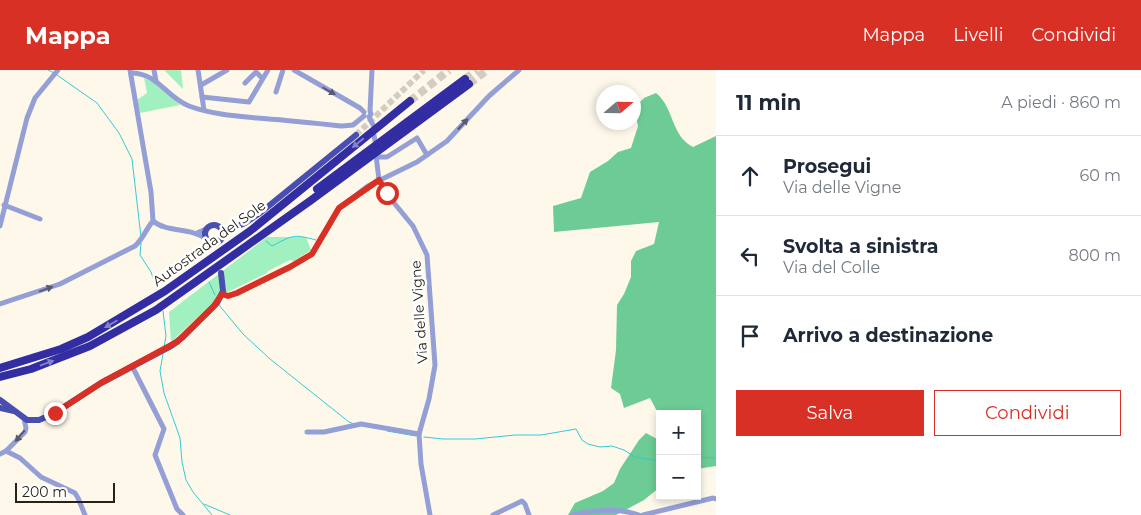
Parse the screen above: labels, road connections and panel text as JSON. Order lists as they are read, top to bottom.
{
  "streets": {
    "highway": ["Autostrada del Sole"],
    "street": ["Via delle Vigne"]
  },
  "scale_bar": "200 m",
  "north": "right",
  "page": {
    "header": "Mappa",
    "nav": ["Mappa", "Livelli", "Condividi"],
    "heading": ["11 min", "A piedi · 860 m"],
    "list": [
      ["Prosegui", "Via delle Vigne", "60 m"],
      ["Svolta a sinistra", "Via del Colle", "800 m"],
      "Arrivo a destinazione"
    ],
    "buttons": ["Salva", "Condividi"],
    "map_buttons": ["+", "−"],
    "scale": "200 m"
  }
}
